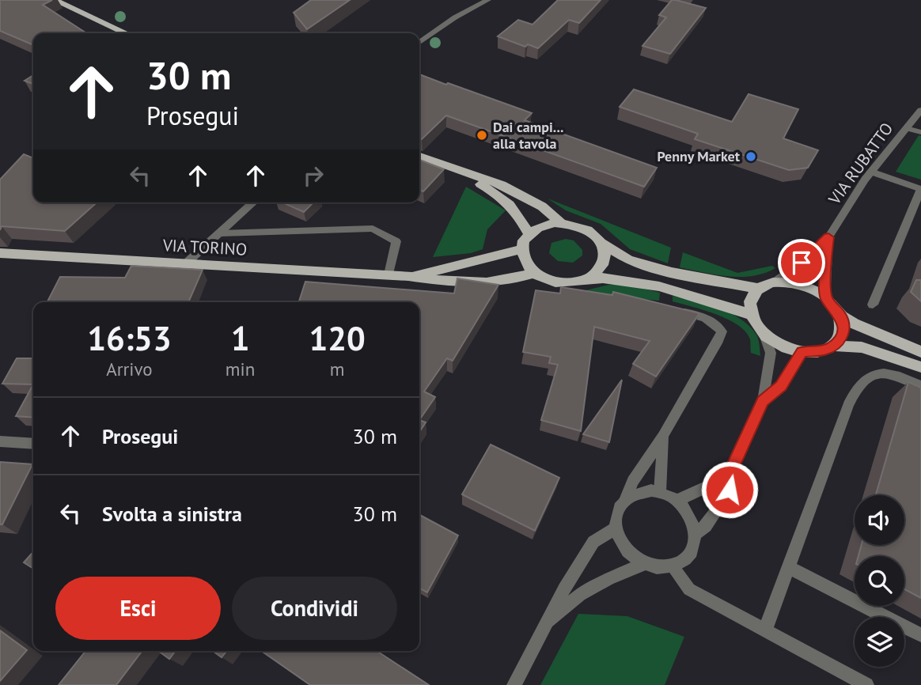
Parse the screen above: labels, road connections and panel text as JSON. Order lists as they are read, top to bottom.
{
  "streets": {
    "main road": ["VIA TORINO"],
    "street": ["VIA RUBATTO"]
  },
  "places": ["Dai campi... alla tavola", "Penny Market"],
  "page": {
    "turn": ["30 m", "Prosegui"],
    "eta": [
      "16:53",
      "Arrivo",
      "1",
      "min",
      "120",
      "m"
    ],
    "list": [
      {
        "name": "Prosegui",
        "value": "30 m"
      },
      {
        "name": "Svolta a sinistra",
        "value": "30 m"
      }
    ],
    "buttons": ["Esci", "Condividi"]
  }
}
